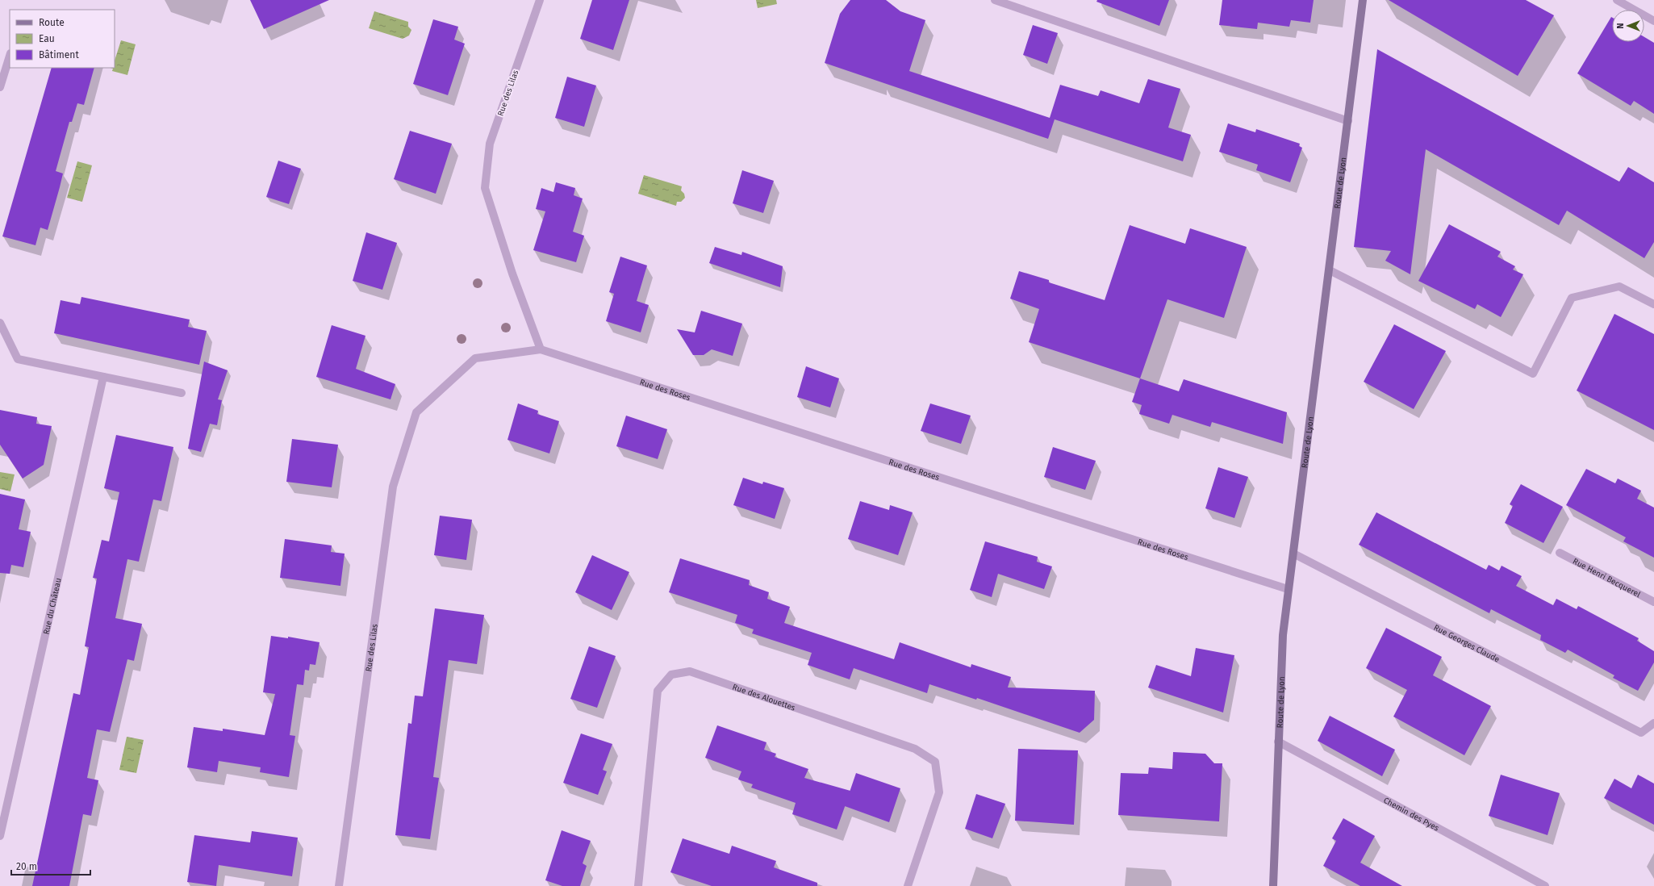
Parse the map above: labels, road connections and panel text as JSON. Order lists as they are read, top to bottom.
{
  "streets": {
    "street": [
      "Rue des Lilas",
      "Route de Lyon",
      "Rue des Roses",
      "Rue Henri Becquerel",
      "Rue du Château",
      "Rue Georges Claude",
      "Rue des Alouettes",
      "Chemin des Pyes"
    ]
  },
  "crossings": [
    ["Rue des Lilas", "Rue des Roses"],
    ["Route de Lyon", "Rue des Roses"],
    ["Route de Lyon", "Rue Georges Claude"],
    ["Route de Lyon", "Chemin des Pyes"]
  ],
  "legend": ["Route", "Eau", "Bâtiment"],
  "scale_bar": "20 m",
  "north": "left"
}
